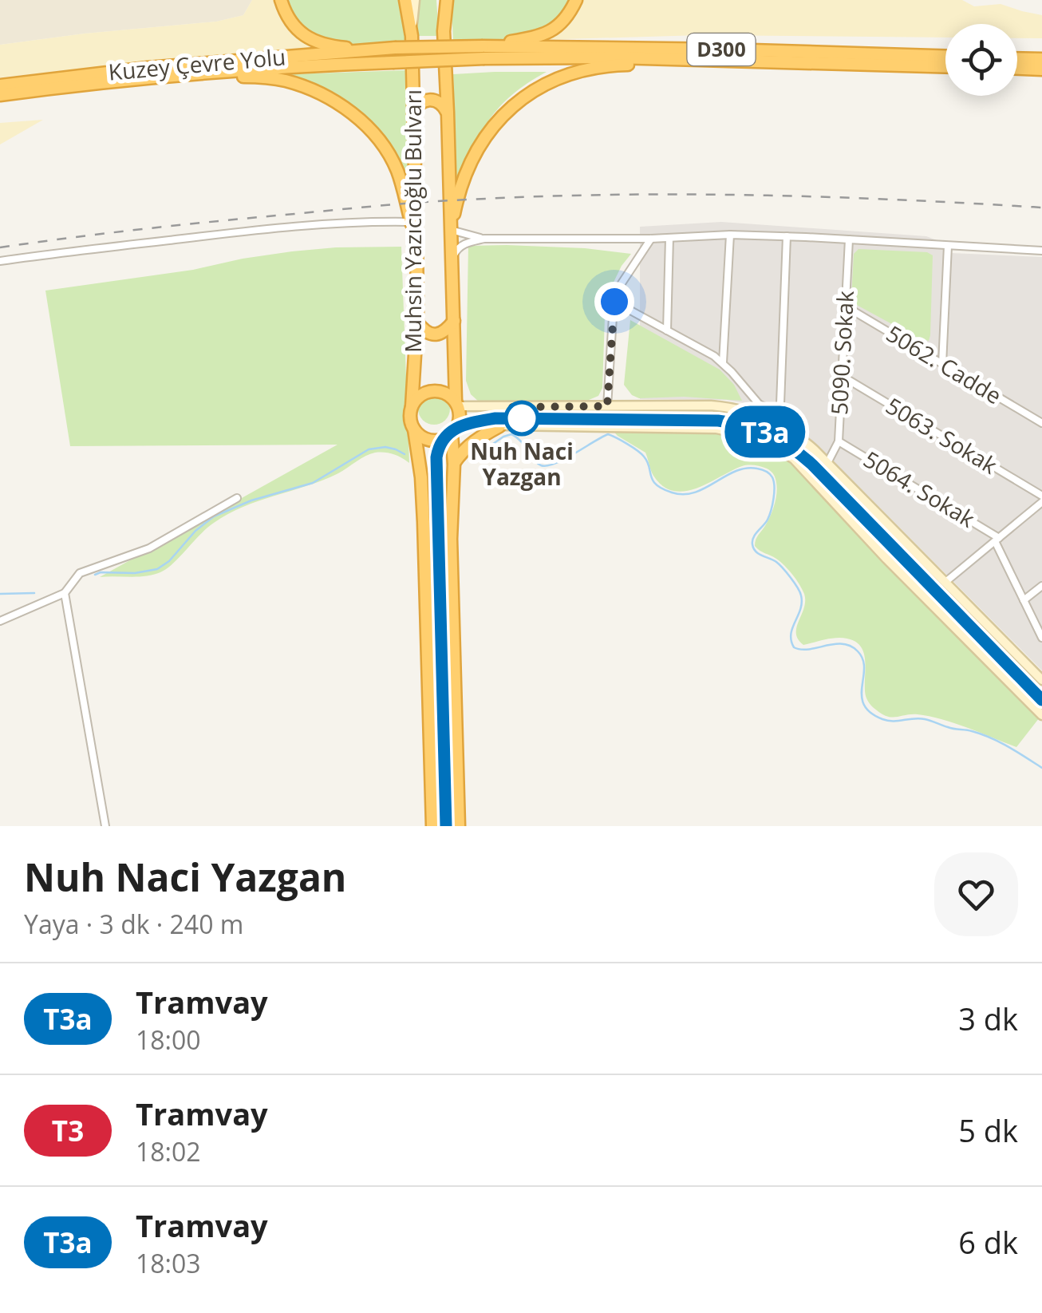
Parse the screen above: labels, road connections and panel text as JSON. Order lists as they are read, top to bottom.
{
  "streets": {
    "highway": ["D300", "Kuzey Çevre Yolu", "Muhsin Yazıcıoğlu Bulvarı"],
    "street": [
      "5090. Sokak",
      "5062. Cadde",
      "5063. Sokak",
      "5064. Sokak"
    ]
  },
  "crossings": [
    ["D300", "Kuzey Çevre Yolu"],
    ["5090. Sokak", "5062. Cadde"],
    ["5090. Sokak", "5063. Sokak"],
    ["5090. Sokak", "5064. Sokak"]
  ],
  "places": ["Nuh Naci Yazgan"],
  "lines": ["tram line T3a"],
  "page": {
    "on_map": "T3a",
    "heading": ["Nuh Naci Yazgan", "Yaya · 3 dk · 240 m"],
    "list": [
      {
        "mark": "T3a",
        "name": "Tramvay",
        "note": "18:00",
        "value": "3 dk"
      },
      {
        "mark": "T3",
        "name": "Tramvay",
        "note": "18:02",
        "value": "5 dk"
      },
      {
        "mark": "T3a",
        "name": "Tramvay",
        "note": "18:03",
        "value": "6 dk"
      }
    ]
  }
}
